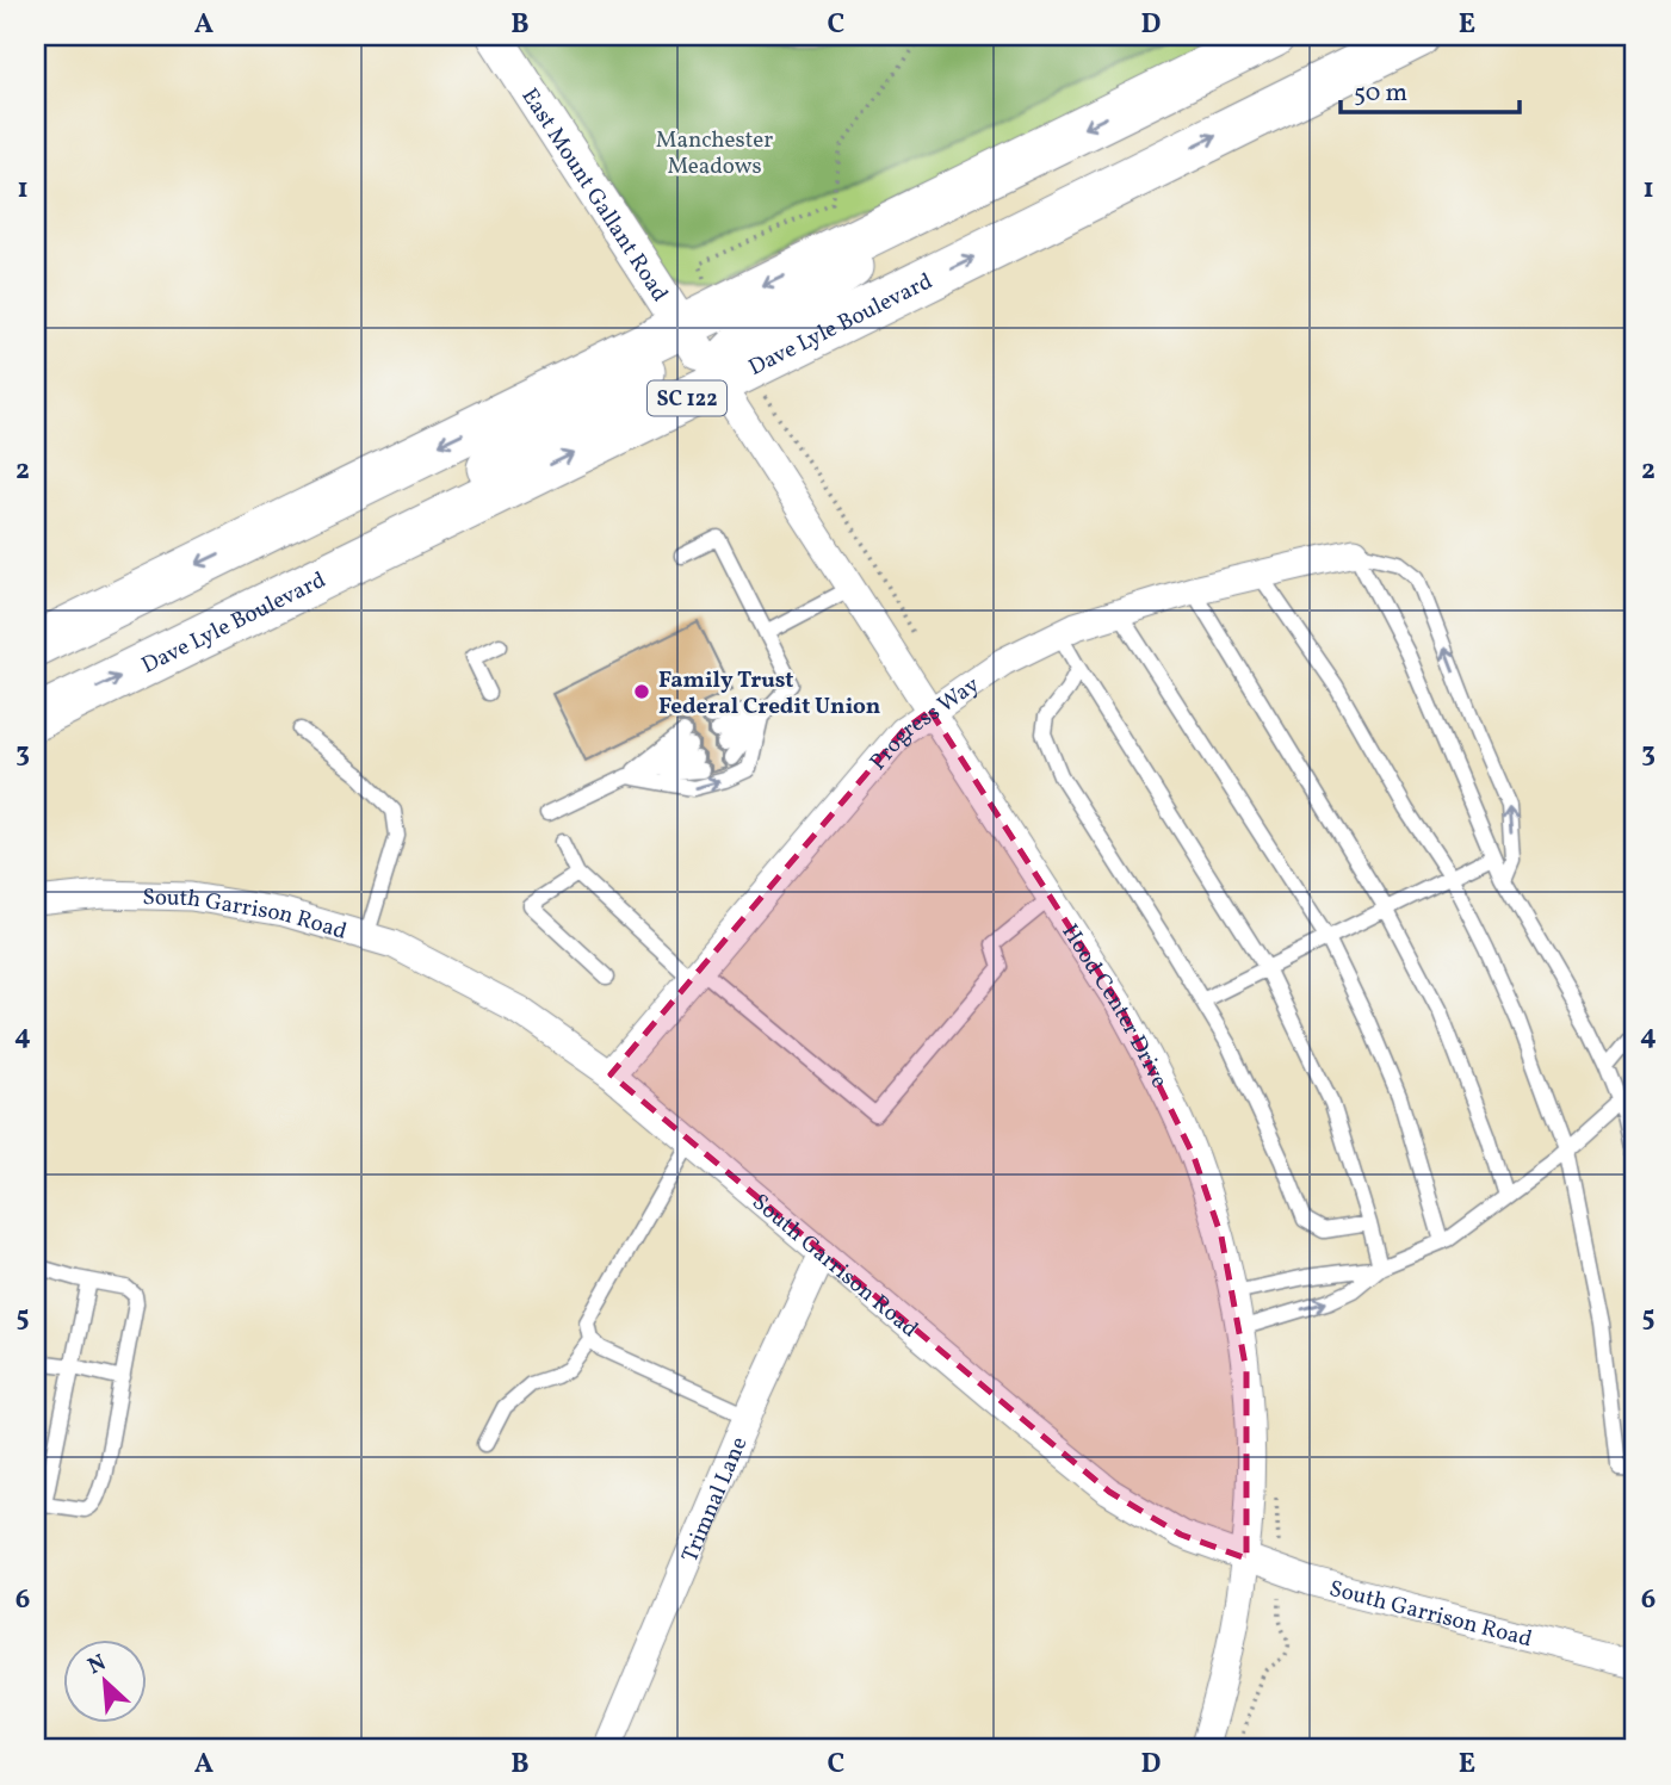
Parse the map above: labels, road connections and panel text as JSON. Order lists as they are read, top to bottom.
{
  "streets": {
    "main road": ["Dave Lyle Boulevard", "SC 122"],
    "street": [
      "East Mount Gallant Road",
      "Progress Way",
      "South Garrison Road",
      "Hood Center Drive",
      "Trimnal Lane"
    ]
  },
  "crossings": [
    ["East Mount Gallant Road", "Dave Lyle Boulevard"],
    ["East Mount Gallant Road", "Hood Center Drive"],
    ["Dave Lyle Boulevard", "Hood Center Drive"],
    ["Progress Way", "South Garrison Road"],
    ["Progress Way", "Hood Center Drive"],
    ["South Garrison Road", "Hood Center Drive"],
    ["South Garrison Road", "Trimnal Lane"]
  ],
  "parks": ["Manchester Meadows"],
  "places": ["Family Trust Federal Credit Union"],
  "scale_bar": "50 m",
  "north": "top left",
  "grid": {
    "columns": [
      "A",
      "B",
      "C",
      "D",
      "E"
    ],
    "rows": [
      "1",
      "2",
      "3",
      "4",
      "5",
      "6"
    ]
  }
}
